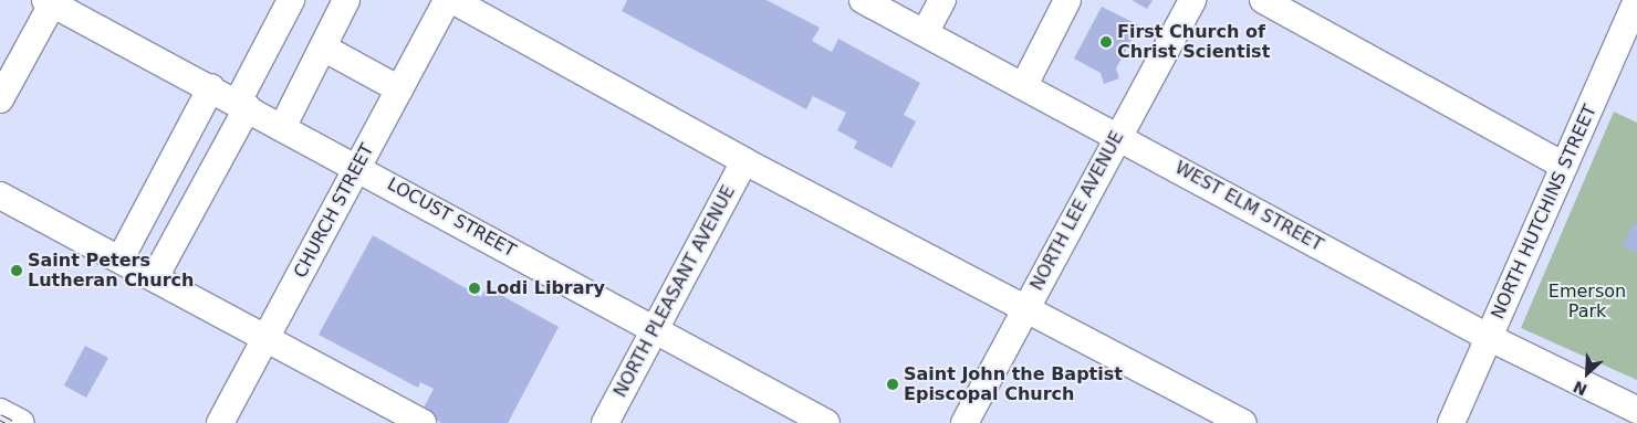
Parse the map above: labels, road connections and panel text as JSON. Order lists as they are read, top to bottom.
{
  "streets": {
    "street": [
      "WEST ELM STREET",
      "CHURCH STREET",
      "NORTH LEE AVENUE",
      "NORTH HUTCHINS STREET",
      "LOCUST STREET",
      "NORTH PLEASANT AVENUE"
    ]
  },
  "crossings": [
    ["WEST ELM STREET", "NORTH LEE AVENUE"],
    ["WEST ELM STREET", "NORTH HUTCHINS STREET"],
    ["CHURCH STREET", "LOCUST STREET"],
    ["LOCUST STREET", "NORTH PLEASANT AVENUE"]
  ],
  "parks": ["Emerson Park"],
  "places": [
    "First Church of Christ Scientist",
    "Saint Peters Lutheran Church",
    "Lodi Library",
    "Saint John the Baptist Episcopal Church"
  ],
  "north": "bottom left"
}
